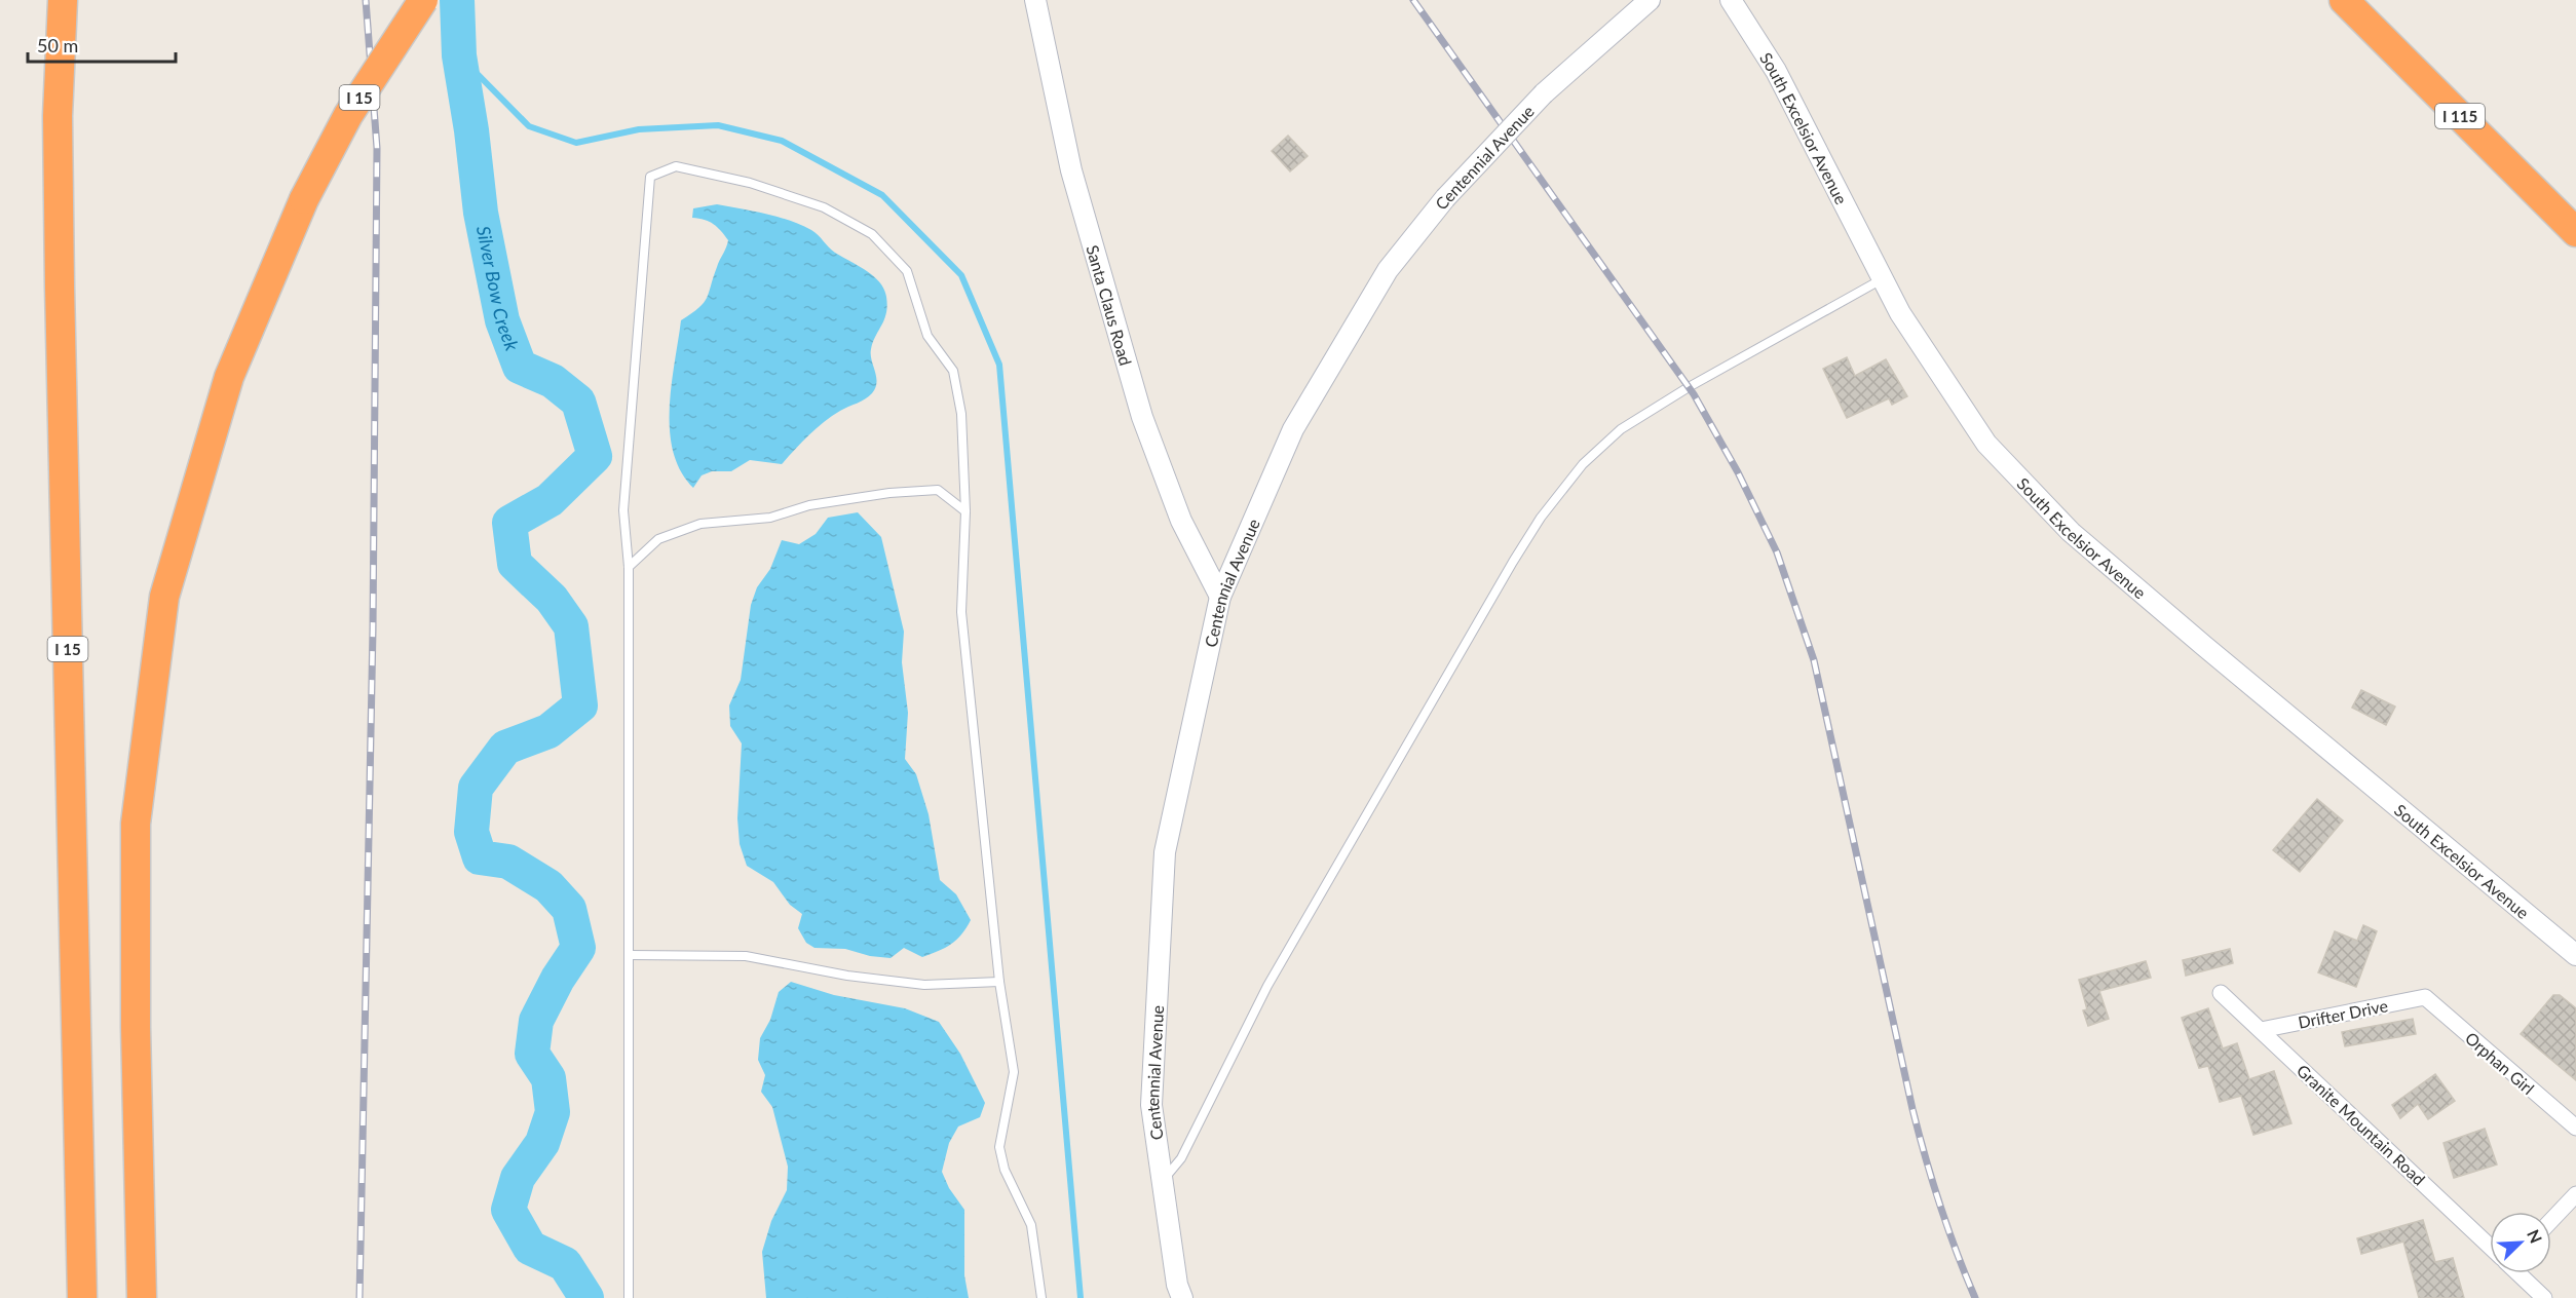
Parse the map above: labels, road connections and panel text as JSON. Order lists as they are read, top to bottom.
{
  "streets": {
    "highway": ["I 15", "I 115"],
    "street": [
      "South Excelsior Avenue",
      "Centennial Avenue",
      "Santa Claus Road",
      "Drifter Drive",
      "Orphan Girl",
      "Granite Mountain Road"
    ]
  },
  "crossings": [
    ["Centennial Avenue", "Santa Claus Road"],
    ["Drifter Drive", "Orphan Girl"],
    ["Drifter Drive", "Granite Mountain Road"]
  ],
  "water": ["Silver Bow Creek"],
  "scale_bar": "50 m",
  "north": "top right"
}
